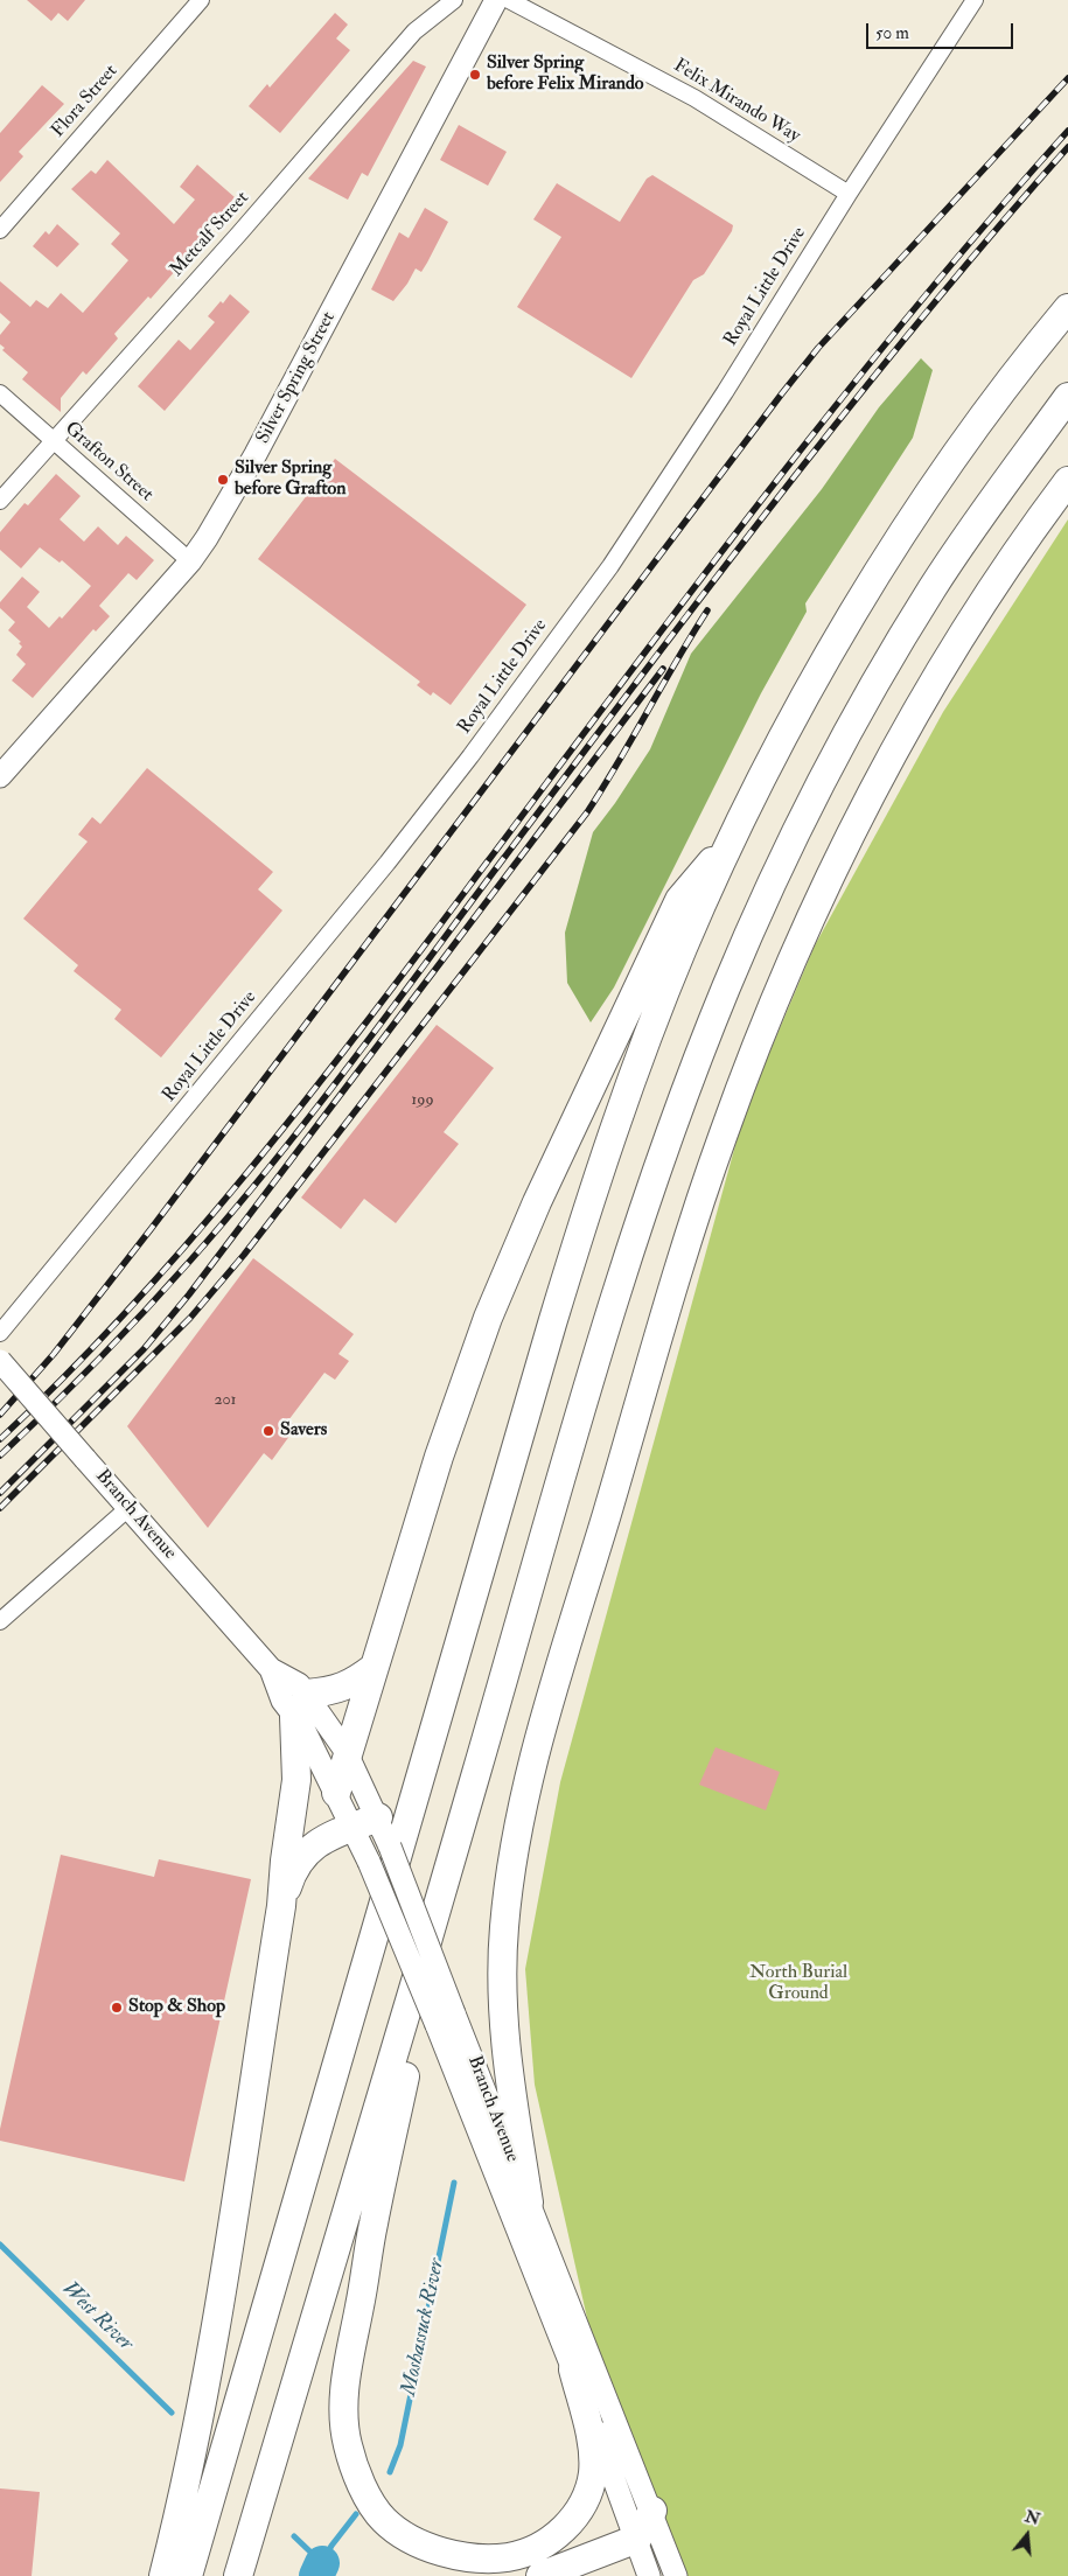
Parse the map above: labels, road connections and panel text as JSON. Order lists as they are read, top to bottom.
{
  "streets": {
    "main road": ["Silver Spring Street", "Branch Avenue"],
    "street": [
      "Flora Street",
      "Felix Mirando Way",
      "Metcalf Street",
      "Royal Little Drive",
      "Grafton Street"
    ]
  },
  "crossings": [
    ["Felix Mirando Way", "Royal Little Drive"],
    ["Metcalf Street", "Grafton Street"],
    ["Silver Spring Street", "Grafton Street"]
  ],
  "water": ["West River", "Moshassuck River"],
  "parks": ["North Burial Ground"],
  "places": [
    "Silver Spring before Felix Mirando",
    "Silver Spring before Grafton",
    "Savers",
    "Stop & Shop"
  ],
  "house_numbers": ["199", "201"],
  "scale_bar": "50 m",
  "north": "top"
}
